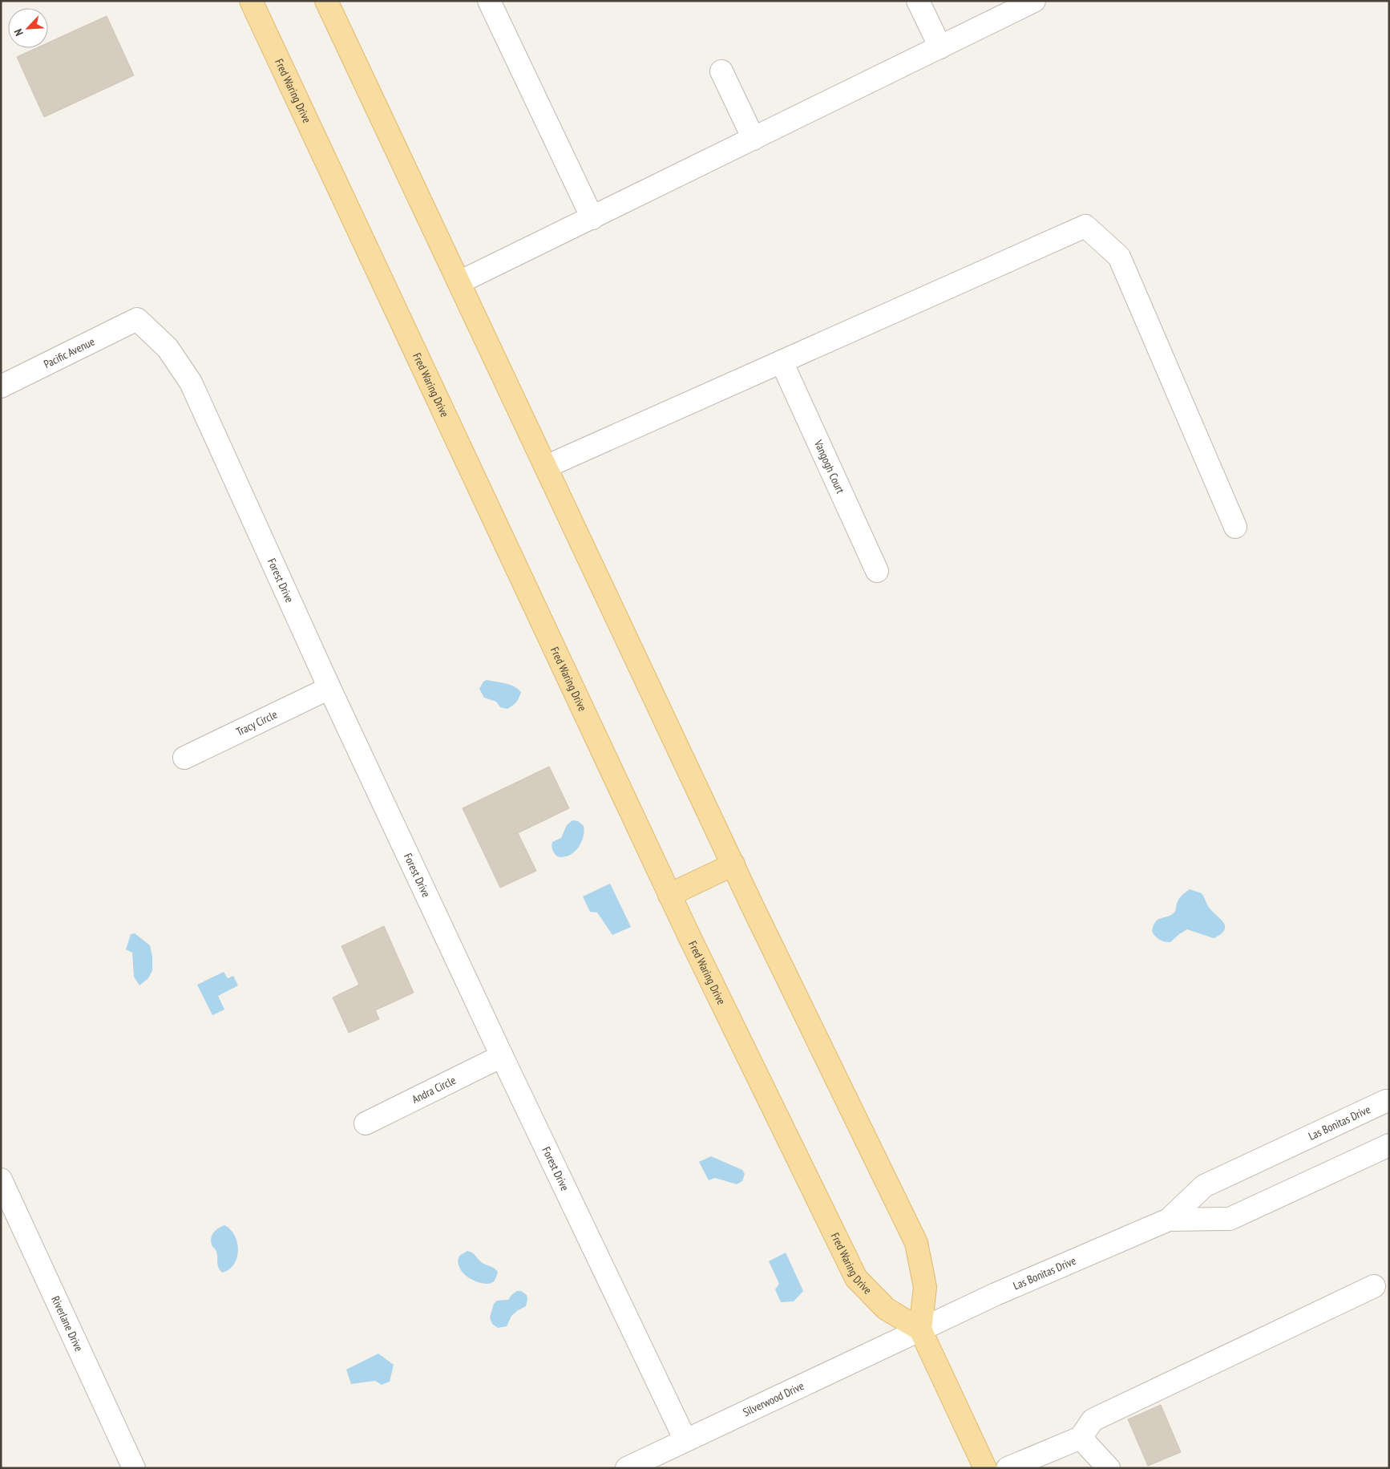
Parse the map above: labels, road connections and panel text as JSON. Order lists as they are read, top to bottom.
{
  "streets": {
    "main road": ["Fred Waring Drive"],
    "street": [
      "Pacific Avenue",
      "Vangogh Court",
      "Forest Drive",
      "Tracy Circle",
      "Andra Circle",
      "Las Bonitas Drive",
      "Riverlane Drive",
      "Silverwood Drive"
    ]
  },
  "crossings": [
    ["Fred Waring Drive", "Las Bonitas Drive"],
    ["Fred Waring Drive", "Silverwood Drive"],
    ["Pacific Avenue", "Forest Drive"],
    ["Forest Drive", "Tracy Circle"],
    ["Forest Drive", "Andra Circle"],
    ["Forest Drive", "Silverwood Drive"],
    ["Las Bonitas Drive", "Silverwood Drive"]
  ],
  "north": "bottom left"
}
